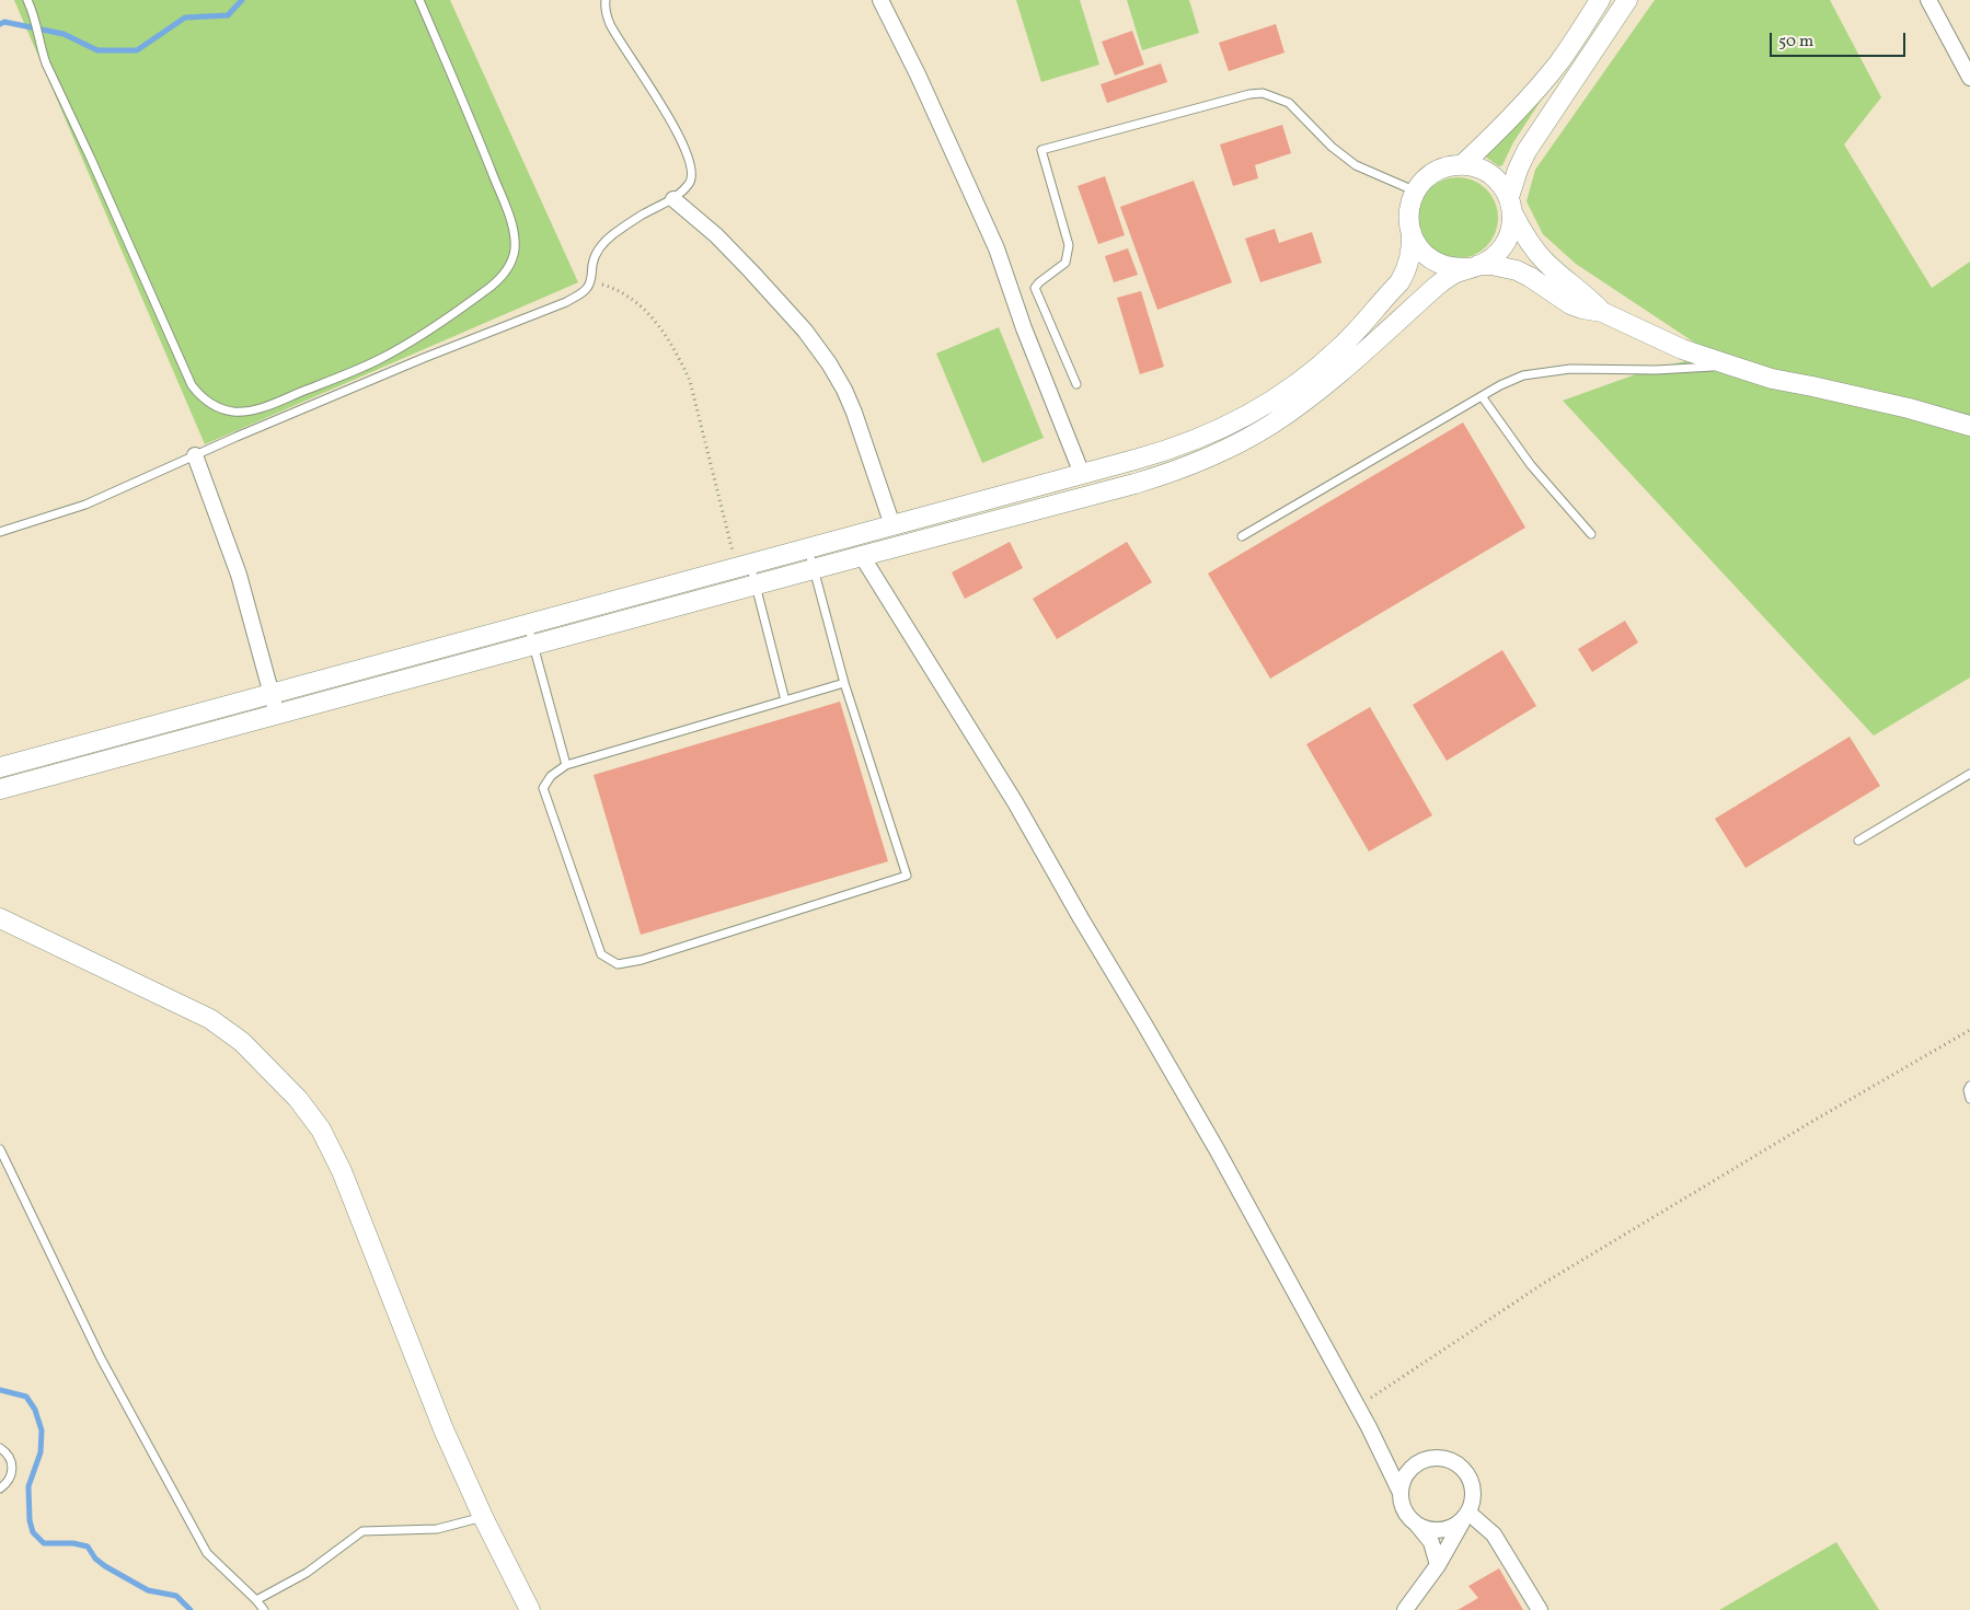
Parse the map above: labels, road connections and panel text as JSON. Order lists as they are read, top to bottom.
{
  "scale_bar": "50 m"
}
